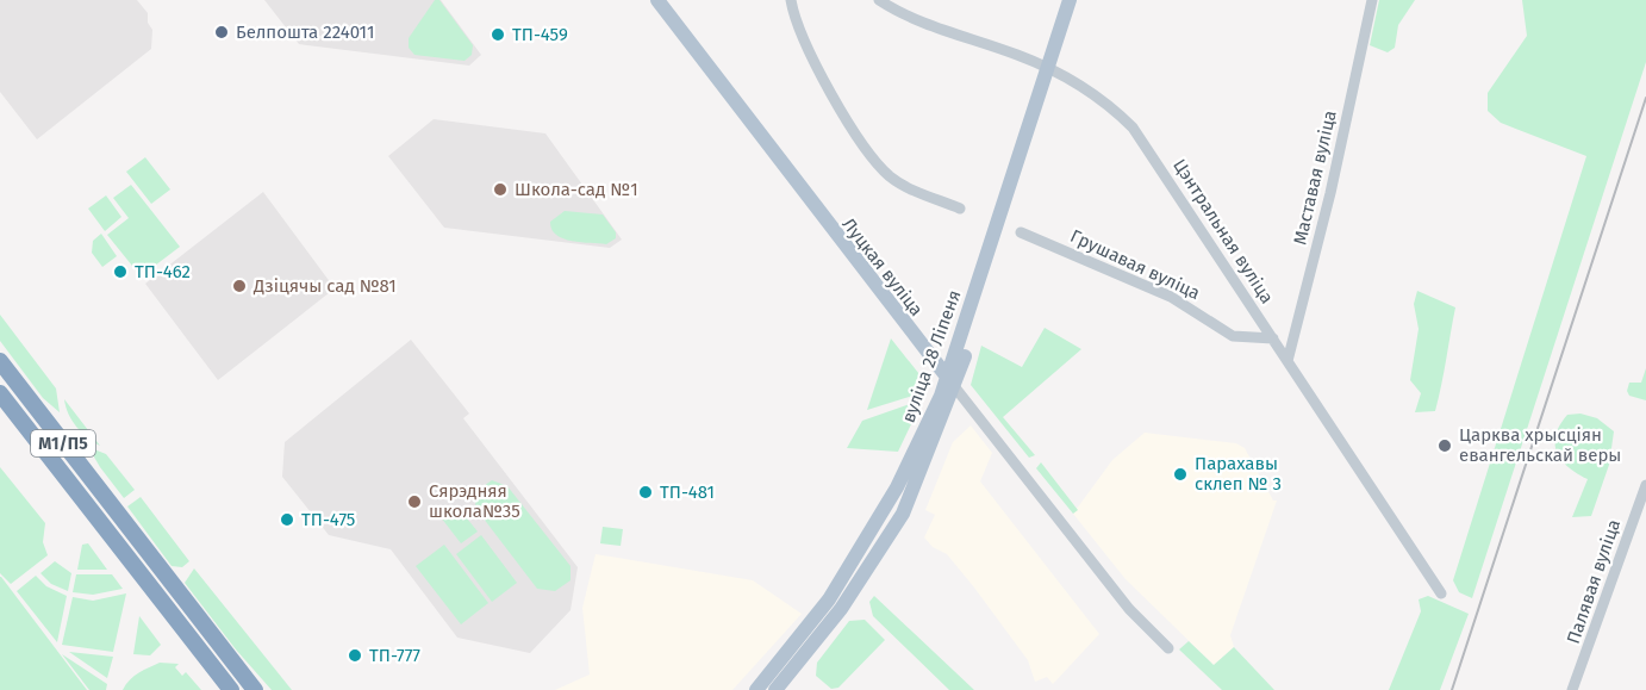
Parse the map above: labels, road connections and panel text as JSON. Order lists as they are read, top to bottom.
{
  "streets": {
    "highway": ["М1/П5"],
    "main road": ["Луцкая вуліца", "вуліца 28 Ліпеня"],
    "street": [
      "Маставая вуліца",
      "Цэнтральная вуліца",
      "Грушавая вуліца",
      "Палявая вуліца"
    ]
  },
  "crossings": [
    ["Маставая вуліца", "Цэнтральная вуліца"],
    ["Цэнтральная вуліца", "Грушавая вуліца"],
    ["Цэнтральная вуліца", "вуліца 28 Ліпеня"],
    ["Луцкая вуліца", "вуліца 28 Ліпеня"]
  ],
  "places": [
    "Белпошта 224011",
    "ТП-459",
    "Школа-сад №1",
    "ТП-462",
    "Дзіцячы сад №81",
    "Царква хрысціян евангельскай веры",
    "Парахавы склеп № 3",
    "ТП-481",
    "Сярэдняя школа№35",
    "ТП-475",
    "ТП-777"
  ]
}
